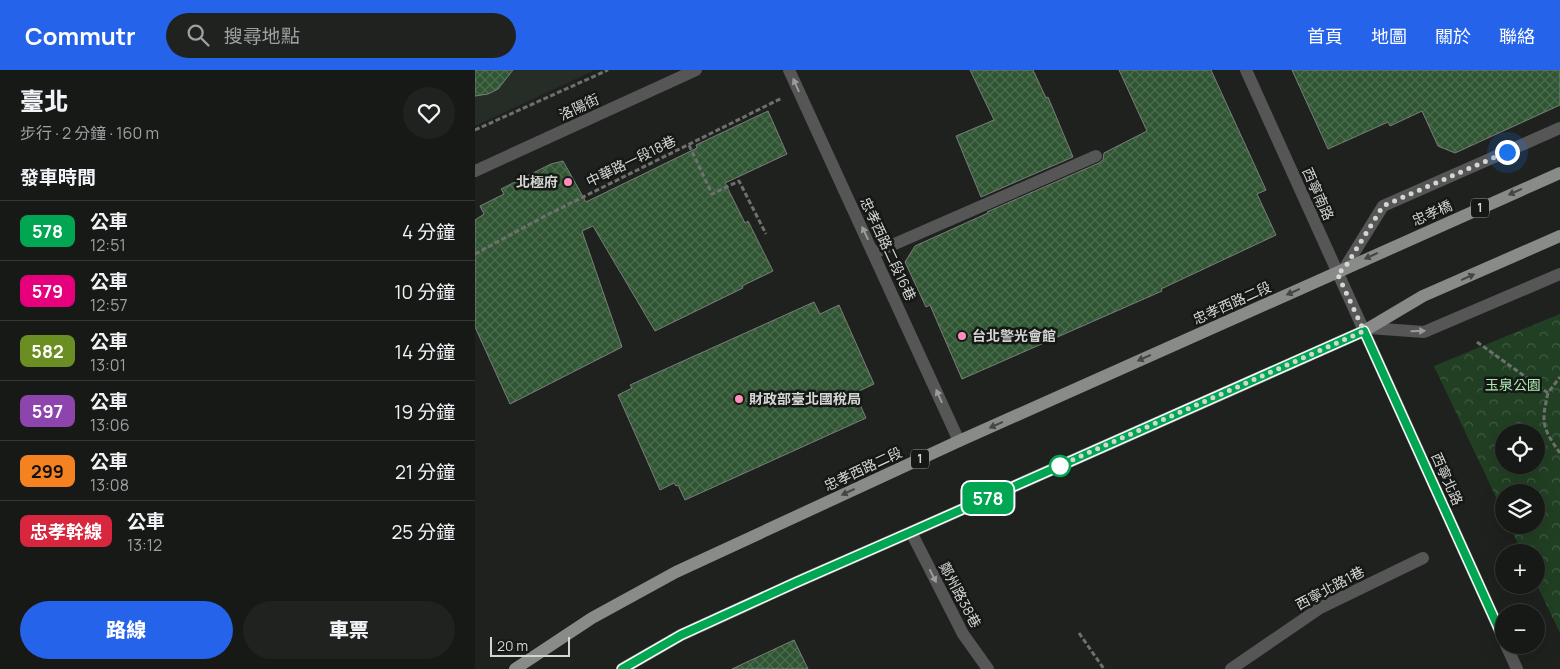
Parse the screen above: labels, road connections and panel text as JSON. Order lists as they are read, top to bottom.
{
  "streets": {
    "main road": ["1", "忠孝橋", "忠孝西路二段"],
    "street": [
      "洛陽街",
      "西寧南路",
      "忠孝西路二段16巷",
      "西寧北路",
      "西寧北路1巷",
      "鄭州路38巷"
    ],
    "path": ["中華路一段18巷"]
  },
  "crossings": [
    ["中華路一段18巷", "忠孝西路二段16巷"],
    ["西寧南路", "忠孝西路二段"],
    ["西寧南路", "西寧北路"],
    ["忠孝橋", "忠孝西路二段"],
    ["忠孝西路二段16巷", "忠孝西路二段"]
  ],
  "one_way": ["忠孝西路二段16巷", "鄭州路38巷"],
  "parks": ["玉泉公園"],
  "places": ["北極府", "台北警光會館", "財政部臺北國稅局"],
  "lines": ["bus line 578"],
  "scale_bar": "20 m",
  "page": {
    "header": "Commutr",
    "search": "搜尋地點",
    "nav": [
      "首頁",
      "地圖",
      "關於",
      "聯絡"
    ],
    "heading": [
      ["臺北", "步行 · 2 分鐘 · 160 m"],
      "發車時間"
    ],
    "on_map": "578",
    "list": [
      {
        "mark": "578",
        "name": "公車",
        "note": "12:51",
        "value": "4 分鐘"
      },
      {
        "mark": "579",
        "name": "公車",
        "note": "12:57",
        "value": "10 分鐘"
      },
      {
        "mark": "582",
        "name": "公車",
        "note": "13:01",
        "value": "14 分鐘"
      },
      {
        "mark": "597",
        "name": "公車",
        "note": "13:06",
        "value": "19 分鐘"
      },
      {
        "mark": "299",
        "name": "公車",
        "note": "13:08",
        "value": "21 分鐘"
      },
      {
        "mark": "忠孝幹線",
        "name": "公車",
        "note": "13:12",
        "value": "25 分鐘"
      }
    ],
    "map_buttons": ["+", "−"],
    "buttons": ["路線", "車票"],
    "scale": "20 m"
  }
}
